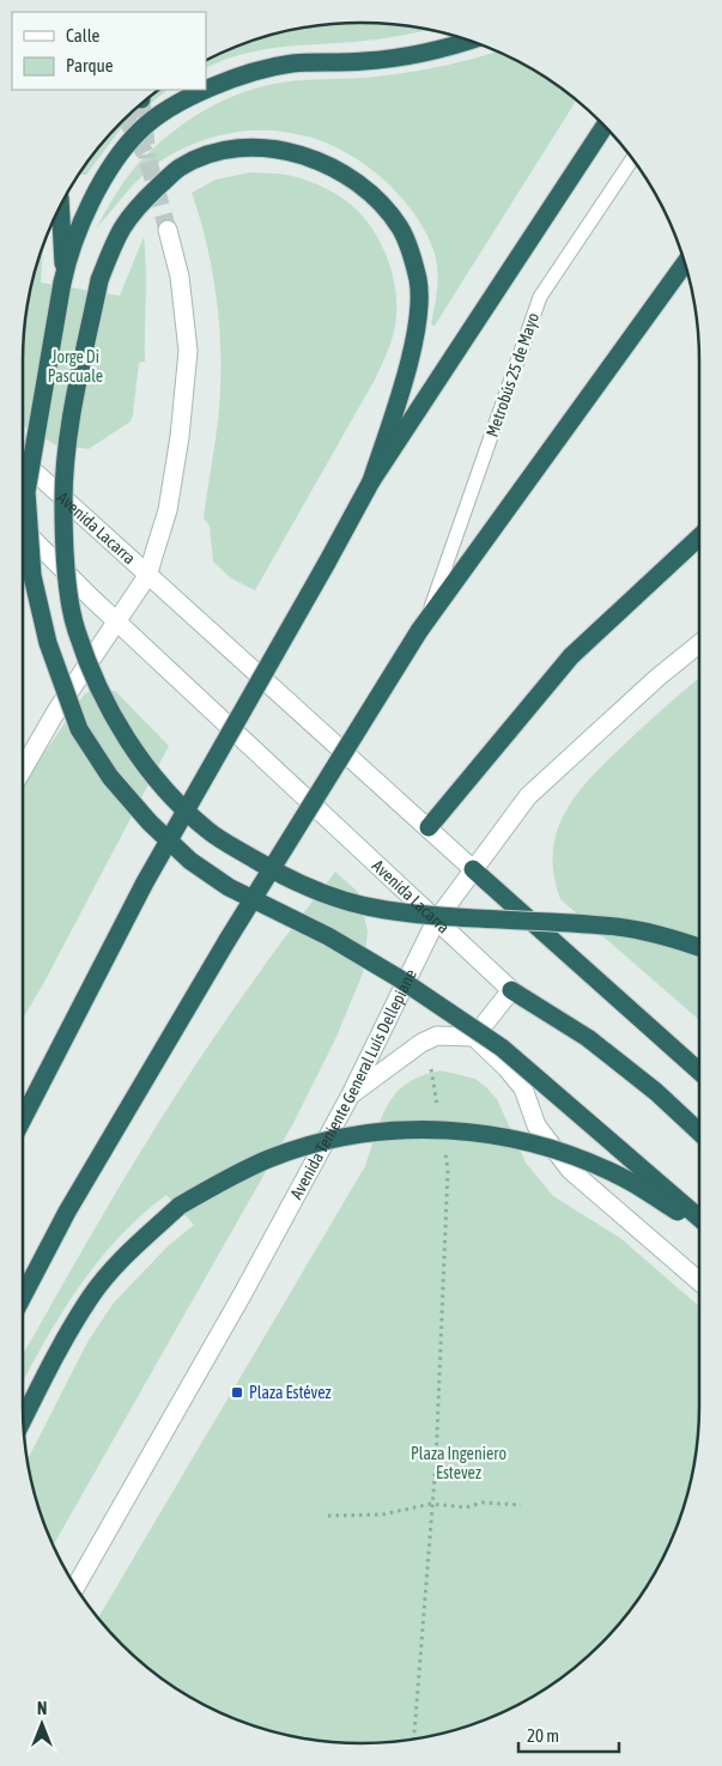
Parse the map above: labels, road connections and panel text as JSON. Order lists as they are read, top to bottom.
{
  "streets": {
    "street": ["Avenida Lacarra", "Avenida Teniente General Luís Dellepiane"],
    "lane": ["Metrobús 25 de Mayo"]
  },
  "crossings": [
    ["Avenida Lacarra", "Avenida Teniente General Luís Dellepiane"]
  ],
  "parks": ["Jorge Di Pascuale", "Plaza Ingeniero Estevez"],
  "places": {
    "transit": ["Plaza Estévez"]
  },
  "legend": ["Calle", "Parque"],
  "scale_bar": "20 m",
  "north": "top"
}
